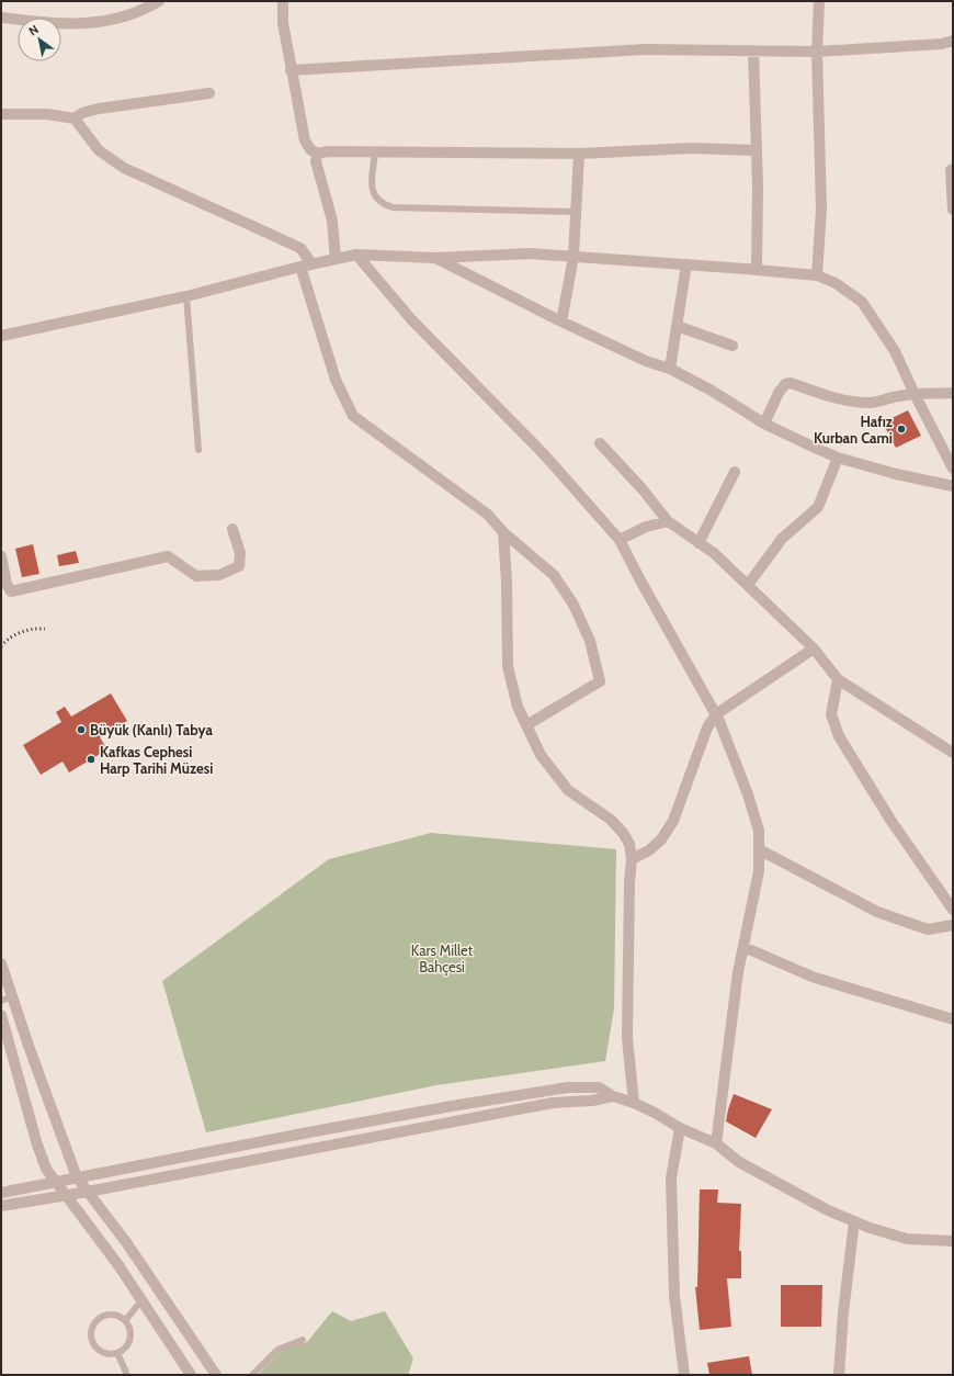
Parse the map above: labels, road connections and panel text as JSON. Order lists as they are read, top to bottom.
{
  "parks": ["Kars Millet Bahçesi"],
  "places": ["Hafız Kurban Cami", "Büyük (Kanlı) Tabya", "Kafkas Cephesi Harp Tarihi Müzesi"],
  "north": "top left"
}
